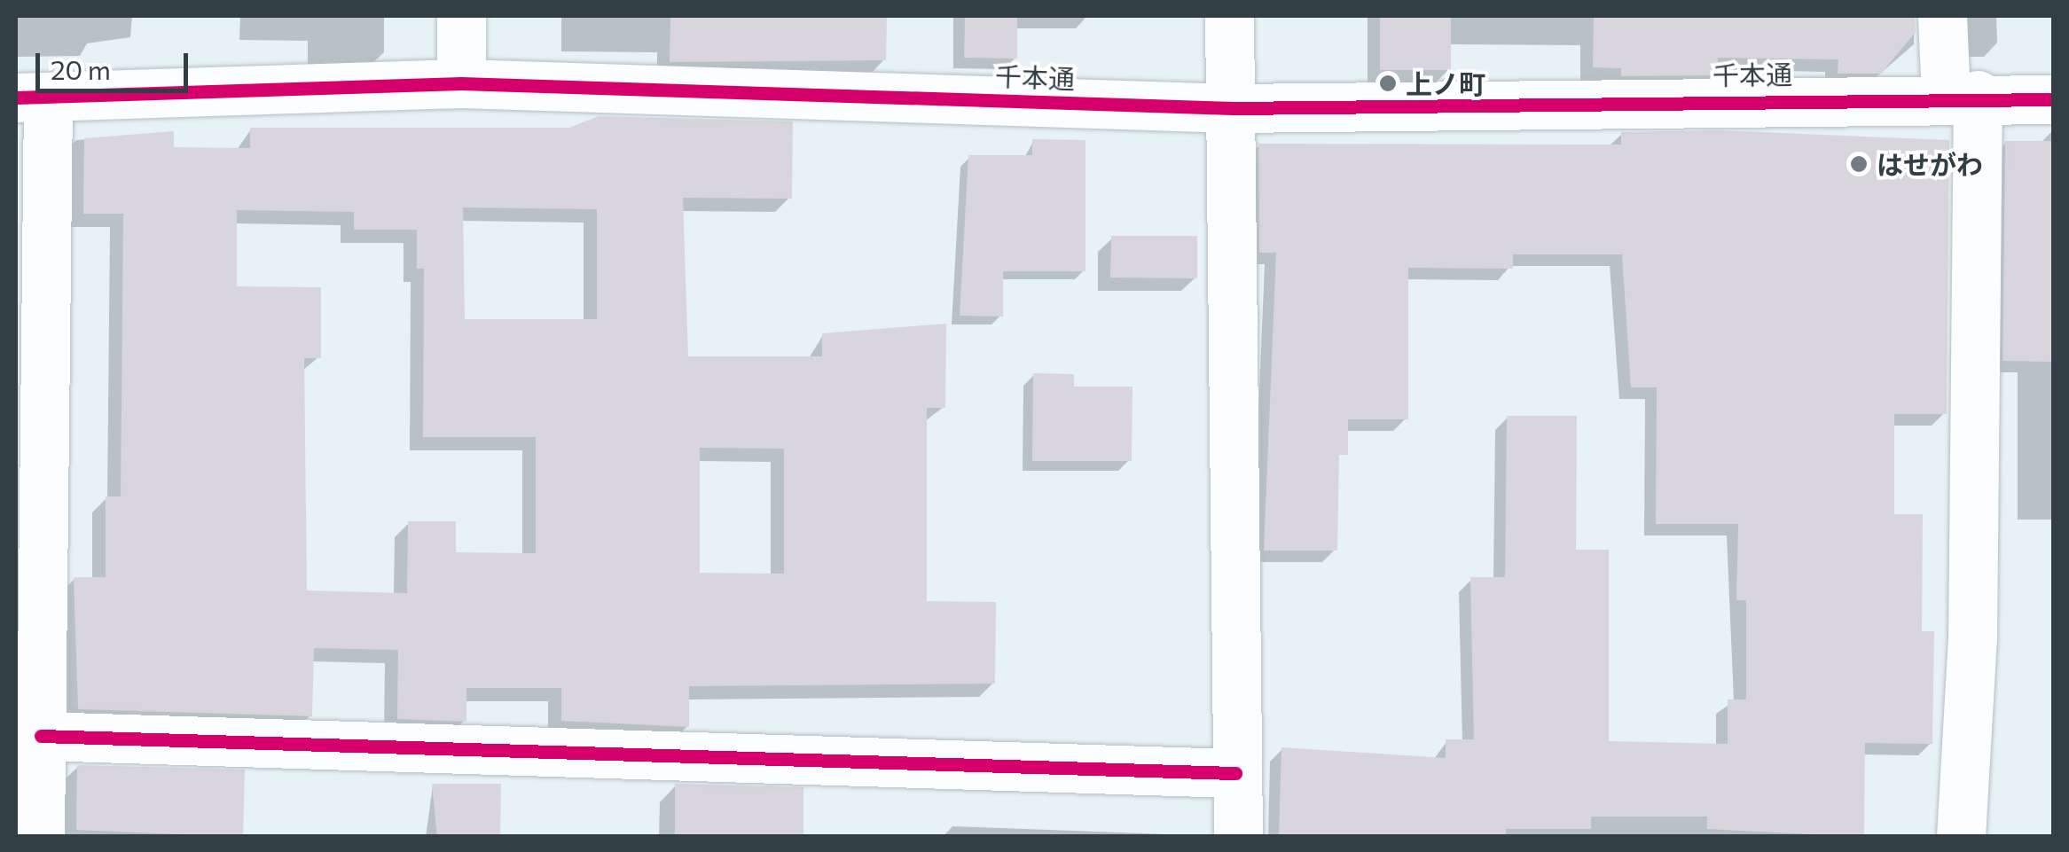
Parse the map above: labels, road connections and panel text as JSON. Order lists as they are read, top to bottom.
{
  "streets": {
    "street": ["千本通"]
  },
  "places": ["上ノ町", "はせがわ"],
  "scale_bar": "20 m"
}
